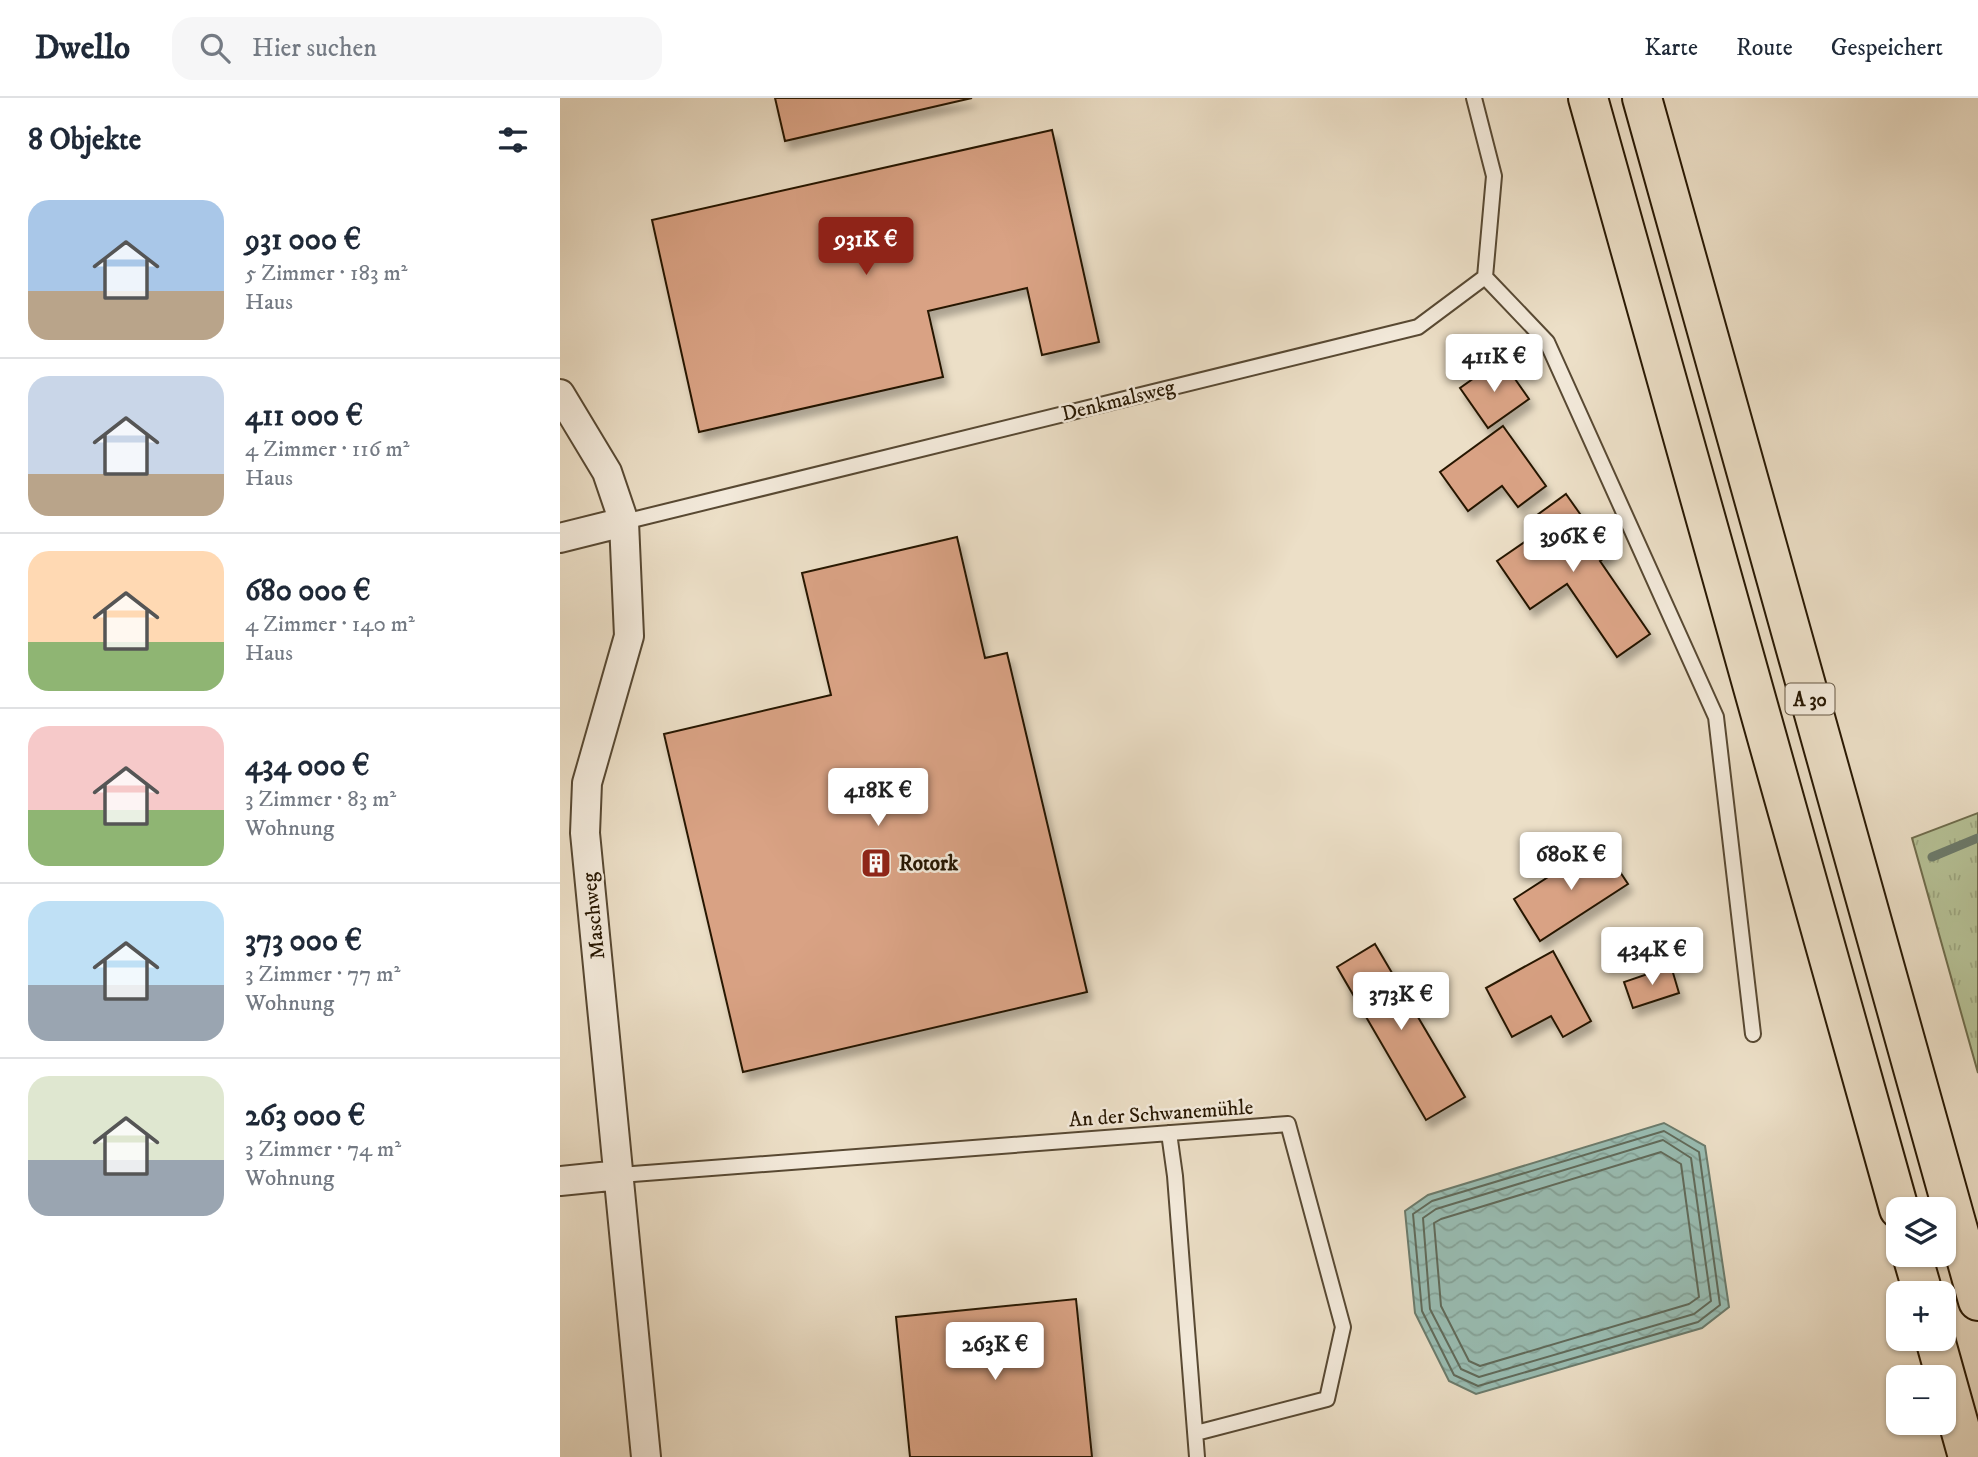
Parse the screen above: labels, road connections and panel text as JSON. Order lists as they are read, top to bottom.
{
  "streets": {
    "highway": ["A 30"],
    "street": ["Denkmalsweg", "Maschweg"],
    "lane": ["An der Schwanemühle"]
  },
  "crossings": [
    ["Denkmalsweg", "Maschweg"],
    ["Maschweg", "An der Schwanemühle"]
  ],
  "places": {
    "building": ["Rotork"]
  },
  "page": {
    "header": "Dwello",
    "search": "Hier suchen",
    "nav": ["Karte", "Route", "Gespeichert"],
    "heading": "8 Objekte",
    "list": [
      {
        "name": "931 000 €",
        "note": "5 Zimmer · 183 m² · Haus"
      },
      {
        "name": "411 000 €",
        "note": "4 Zimmer · 116 m² · Haus"
      },
      {
        "name": "680 000 €",
        "note": "4 Zimmer · 140 m² · Haus"
      },
      {
        "name": "434 000 €",
        "note": "3 Zimmer · 83 m² · Wohnung"
      },
      {
        "name": "373 000 €",
        "note": "3 Zimmer · 77 m² · Wohnung"
      },
      {
        "name": "263 000 €",
        "note": "3 Zimmer · 74 m² · Wohnung"
      }
    ],
    "price": [
      "931K €",
      "411K €",
      "396K €",
      "418K €",
      "680K €",
      "434K €",
      "373K €",
      "263K €"
    ],
    "map_buttons": ["+", "−"]
  }
}
